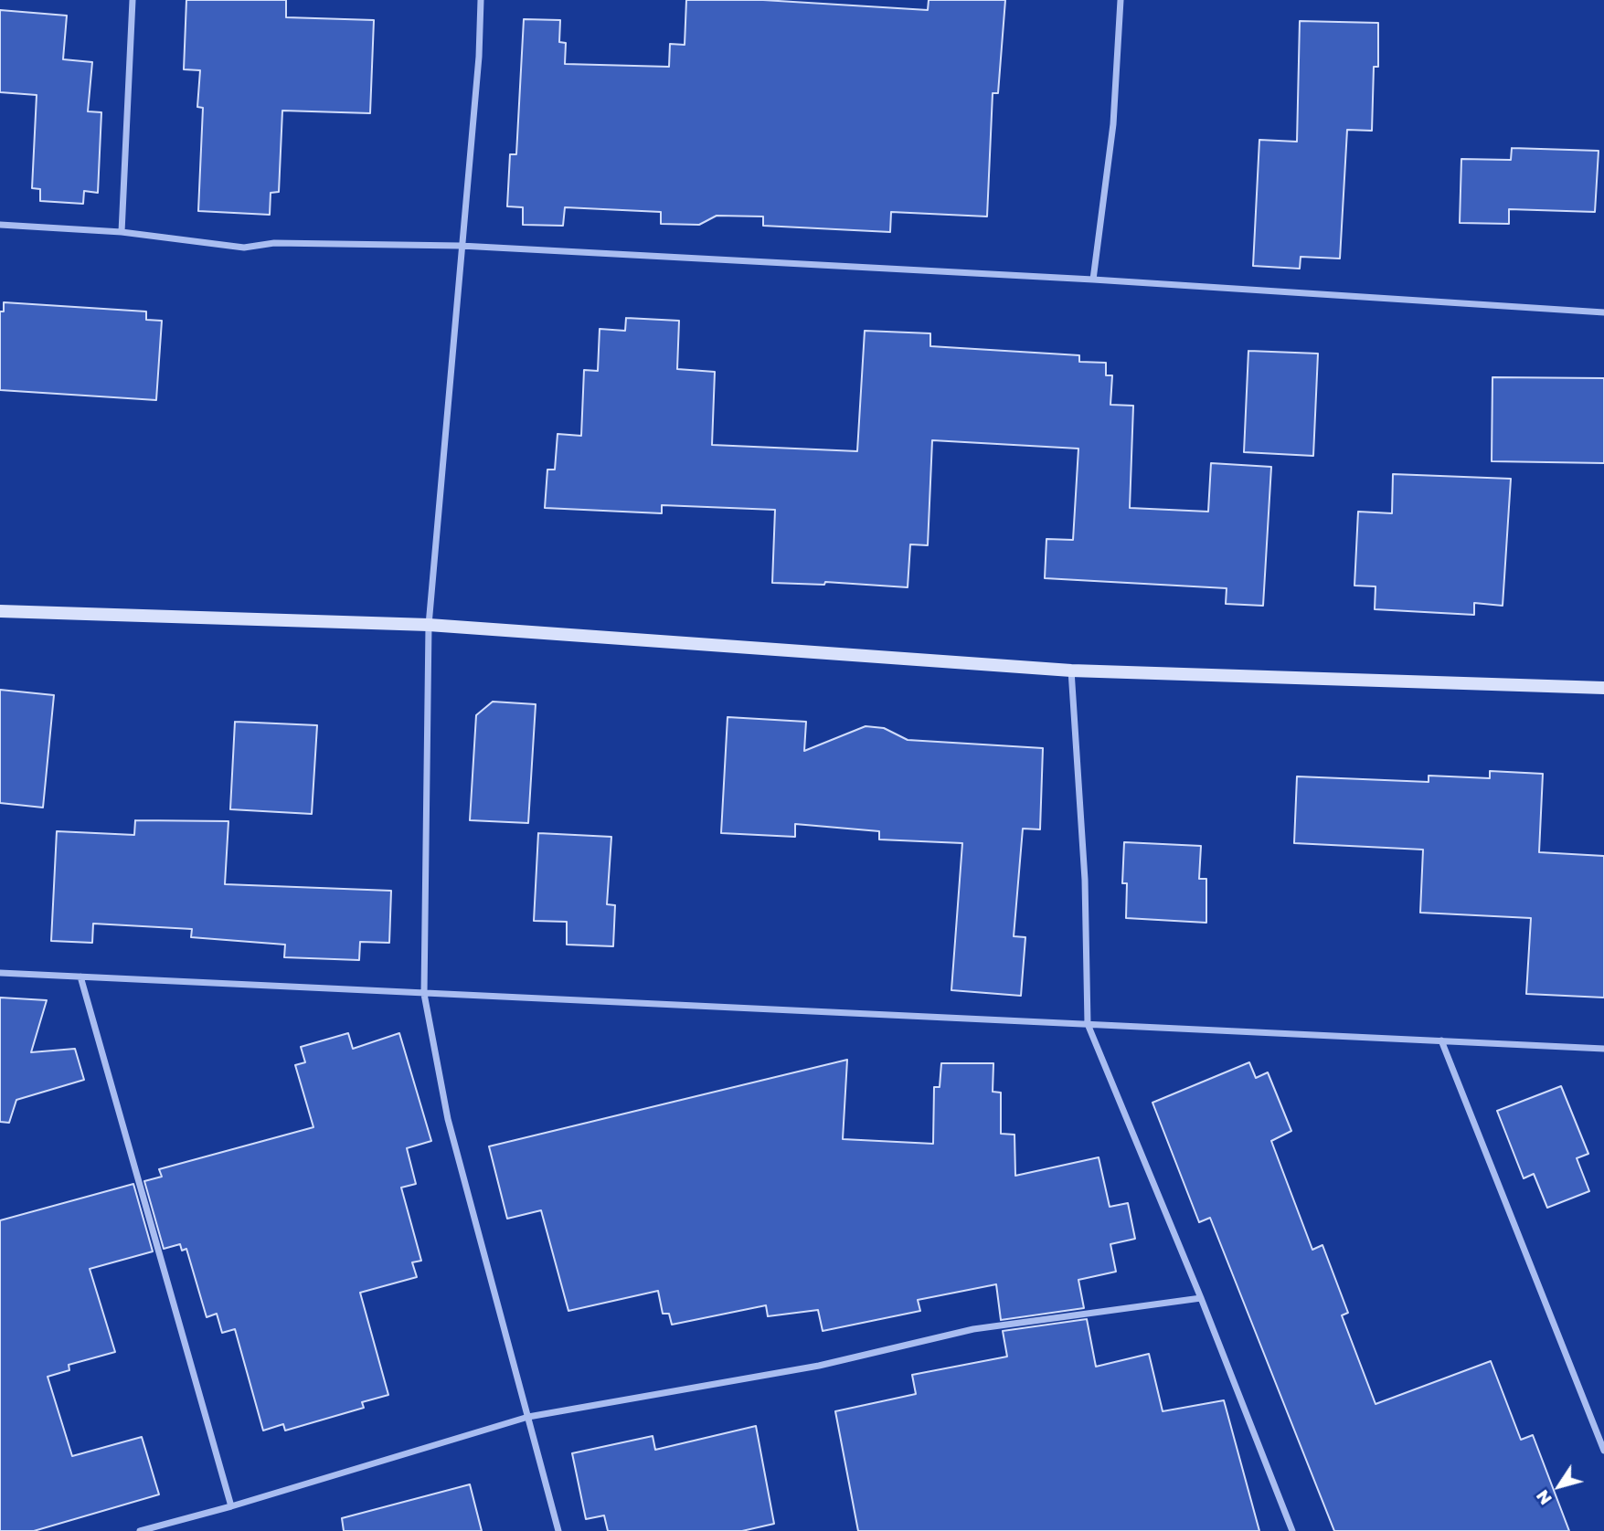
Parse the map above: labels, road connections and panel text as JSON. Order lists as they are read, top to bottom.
{
  "north": "bottom left"
}
